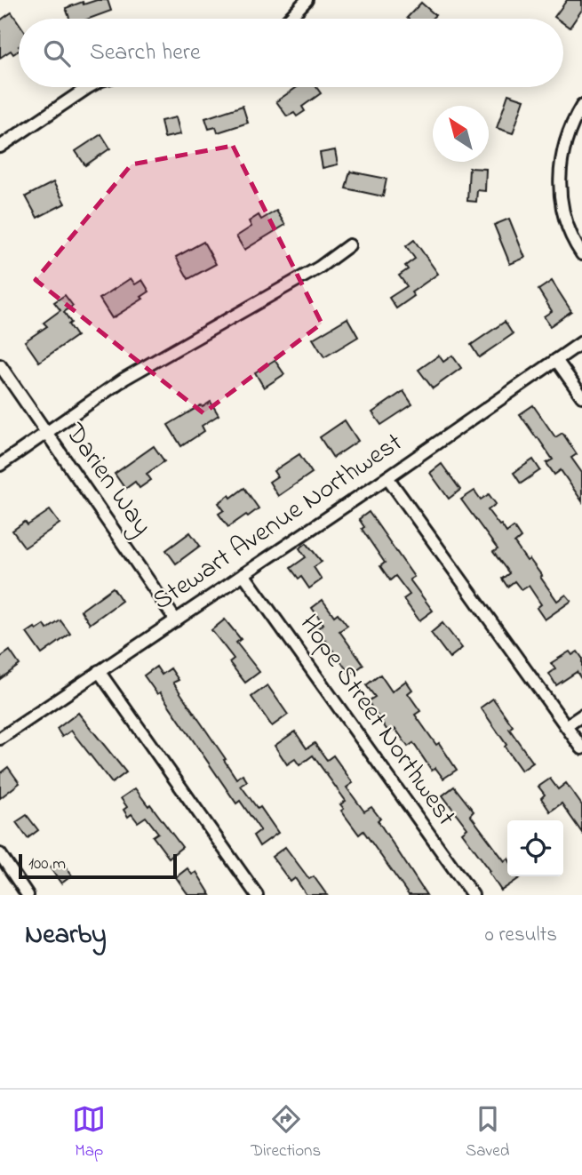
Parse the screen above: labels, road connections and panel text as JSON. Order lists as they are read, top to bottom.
{
  "streets": {
    "street": ["Darien Way", "Stewart Avenue Northwest", "Hope Street Northwest"]
  },
  "crossings": [
    ["Darien Way", "Stewart Avenue Northwest"],
    ["Stewart Avenue Northwest", "Hope Street Northwest"]
  ],
  "scale_bar": "100 m",
  "north": "top left",
  "page": {
    "search": "Search here",
    "scale": "100 m",
    "heading": ["Nearby", "0 results"],
    "nav": ["Map", "Directions", "Saved"]
  }
}
